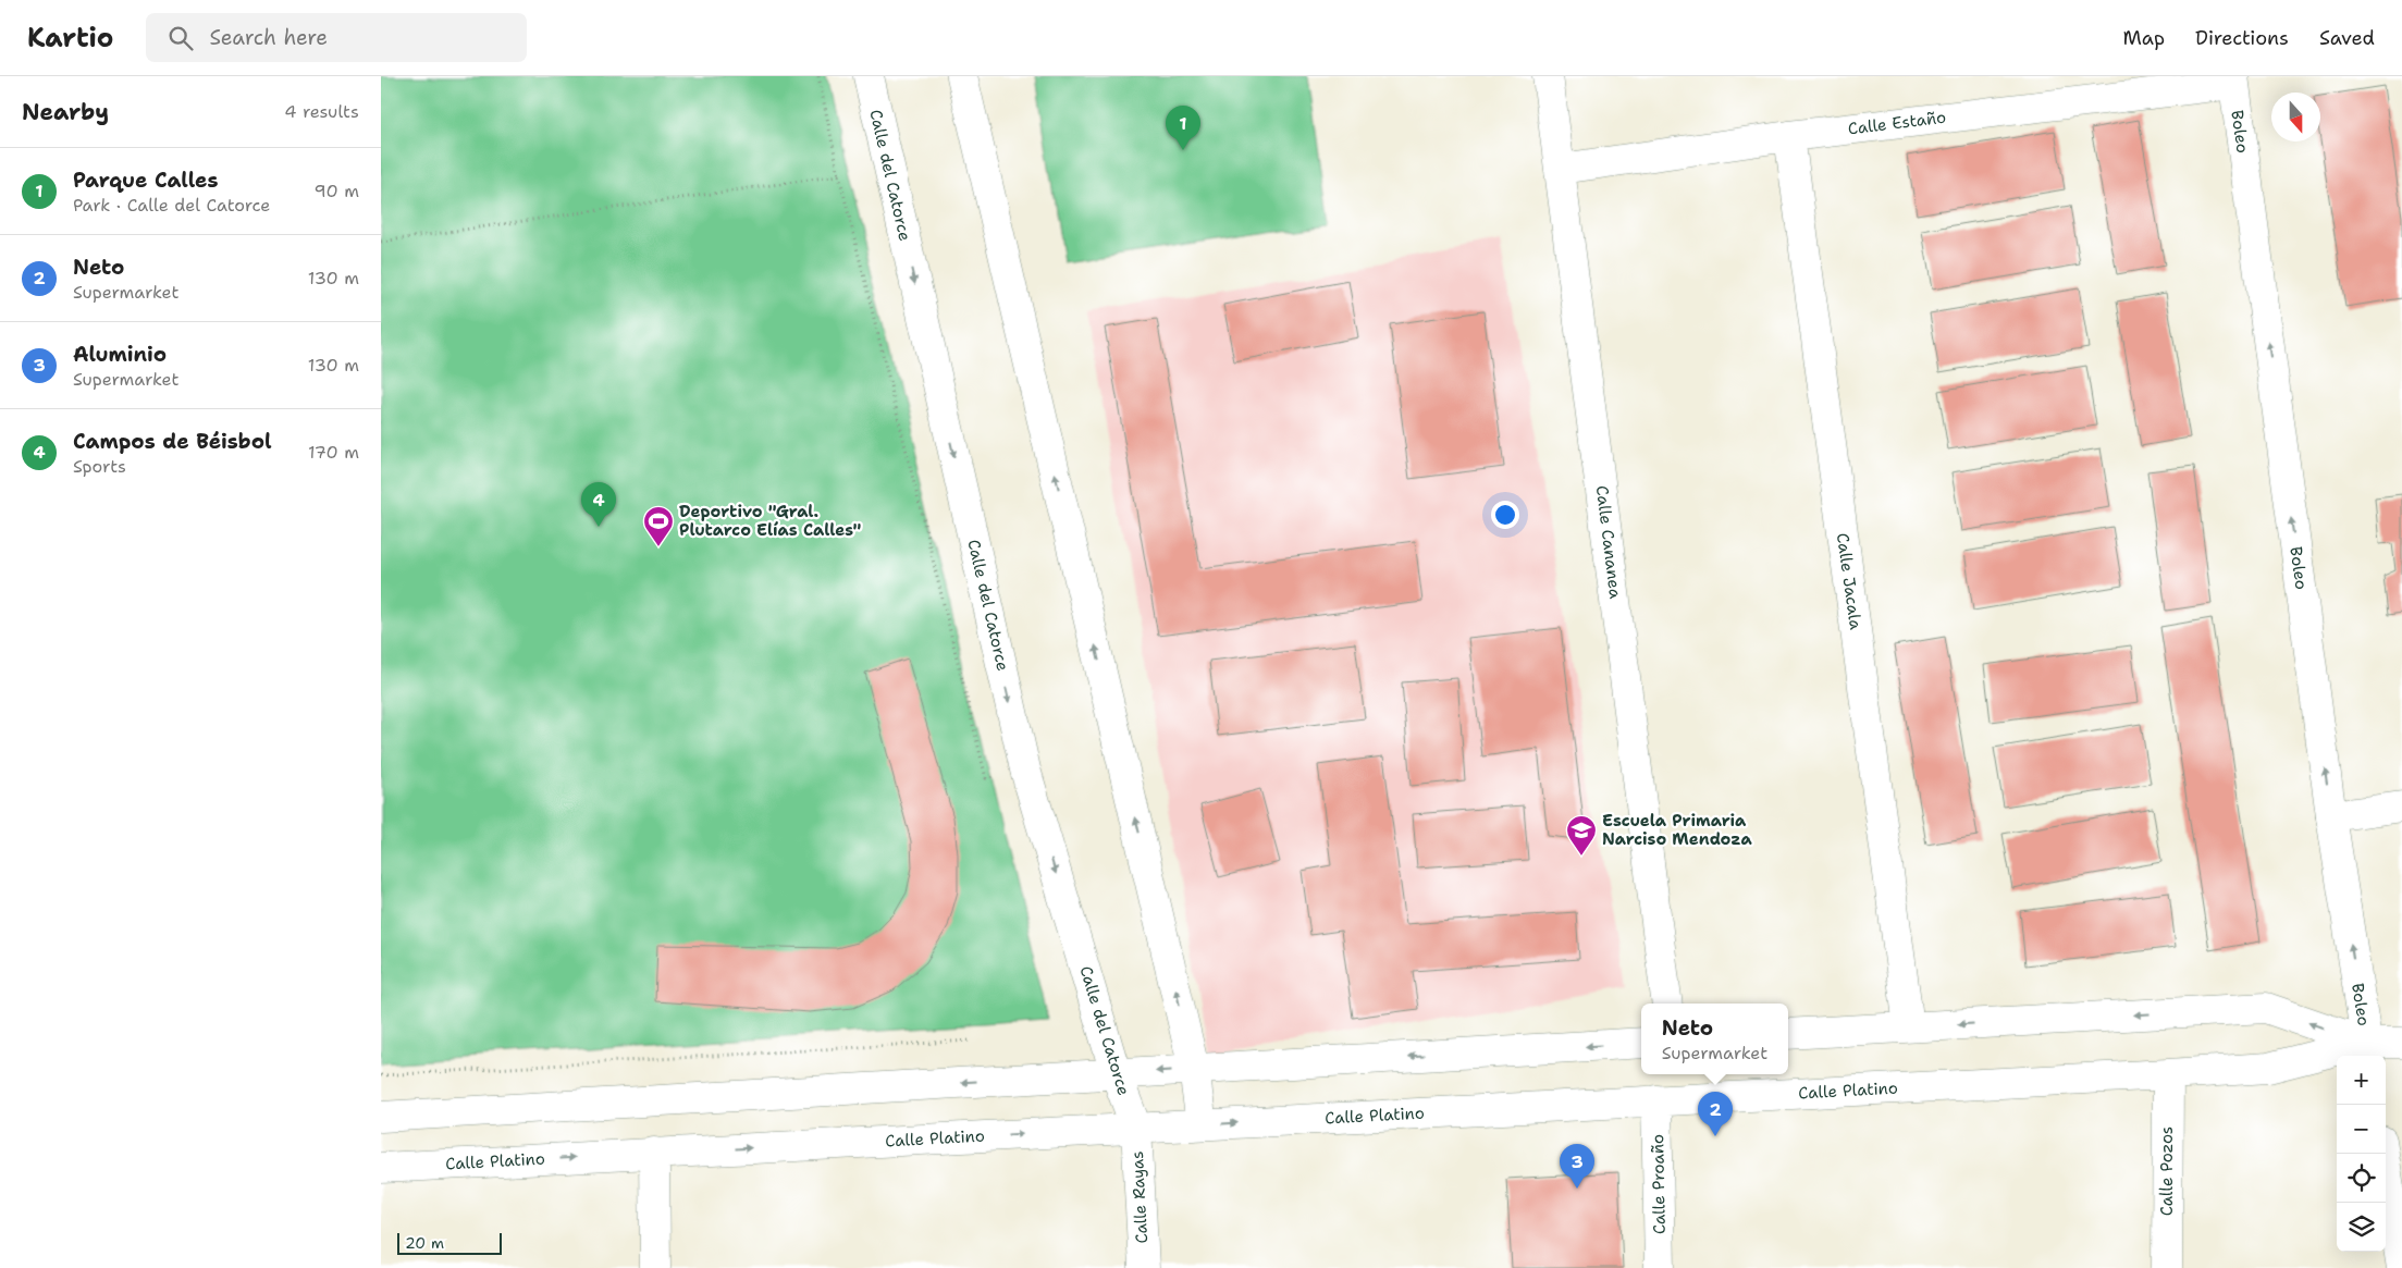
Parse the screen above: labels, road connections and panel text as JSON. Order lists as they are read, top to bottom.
{
  "streets": {
    "street": [
      "Calle Estaño",
      "Boleo",
      "Calle del Catorce",
      "Calle Cananea",
      "Calle Jacala",
      "Calle Platino",
      "Calle Pozos",
      "Calle Proaño",
      "Calle Rayas"
    ]
  },
  "crossings": [
    ["Calle Estaño", "Boleo"],
    ["Calle Estaño", "Calle Cananea"],
    ["Calle Estaño", "Calle Jacala"],
    ["Boleo", "Calle Platino"],
    ["Calle del Catorce", "Calle Platino"],
    ["Calle del Catorce", "Calle Rayas"],
    ["Calle Jacala", "Calle Platino"],
    ["Calle Platino", "Calle Pozos"],
    ["Calle Platino", "Calle Proaño"],
    ["Calle Platino", "Calle Rayas"]
  ],
  "one_way": ["Boleo"],
  "places": {
    "sports": ["Deportivo \"Gral. Plutarco Elías Calles\""],
    "school or university": ["Escuela Primaria Narciso Mendoza"]
  },
  "scale_bar": "20 m",
  "north": "bottom",
  "page": {
    "header": "Kartio",
    "search": "Search here",
    "nav": ["Map", "Directions", "Saved"],
    "heading": ["Nearby", "4 results"],
    "pins": [
      "1",
      "4",
      "2",
      "3"
    ],
    "list": [
      {
        "mark": "1",
        "name": "Parque Calles",
        "note": "Park · Calle del Catorce",
        "value": "90 m"
      },
      {
        "mark": "2",
        "name": "Neto",
        "note": "Supermarket",
        "value": "130 m"
      },
      {
        "mark": "3",
        "name": "Aluminio",
        "note": "Supermarket",
        "value": "130 m"
      },
      {
        "mark": "4",
        "name": "Campos de Béisbol",
        "note": "Sports",
        "value": "170 m"
      }
    ],
    "popup": ["Neto", "Supermarket"],
    "map_buttons": ["+", "−"],
    "scale": "20 m"
  }
}
